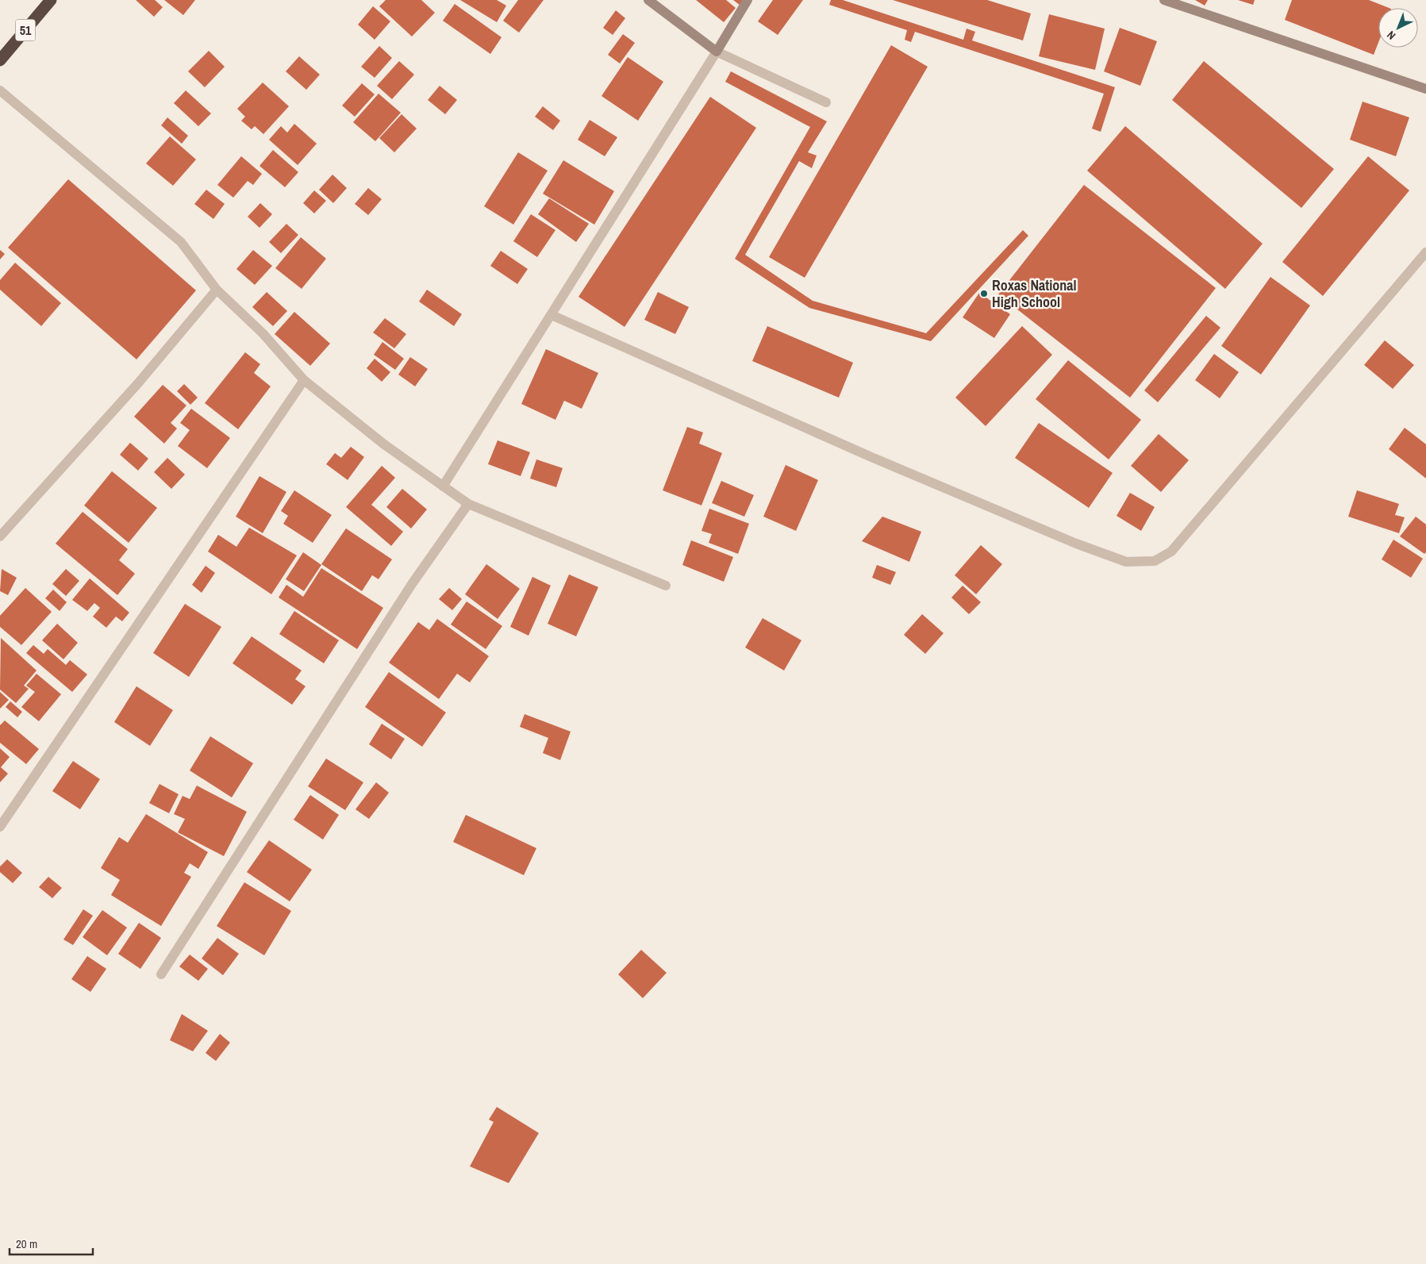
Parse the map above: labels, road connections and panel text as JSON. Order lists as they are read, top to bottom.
{
  "streets": {
    "highway": ["51"]
  },
  "places": ["Roxas National High School"],
  "scale_bar": "20 m",
  "north": "bottom left"
}
